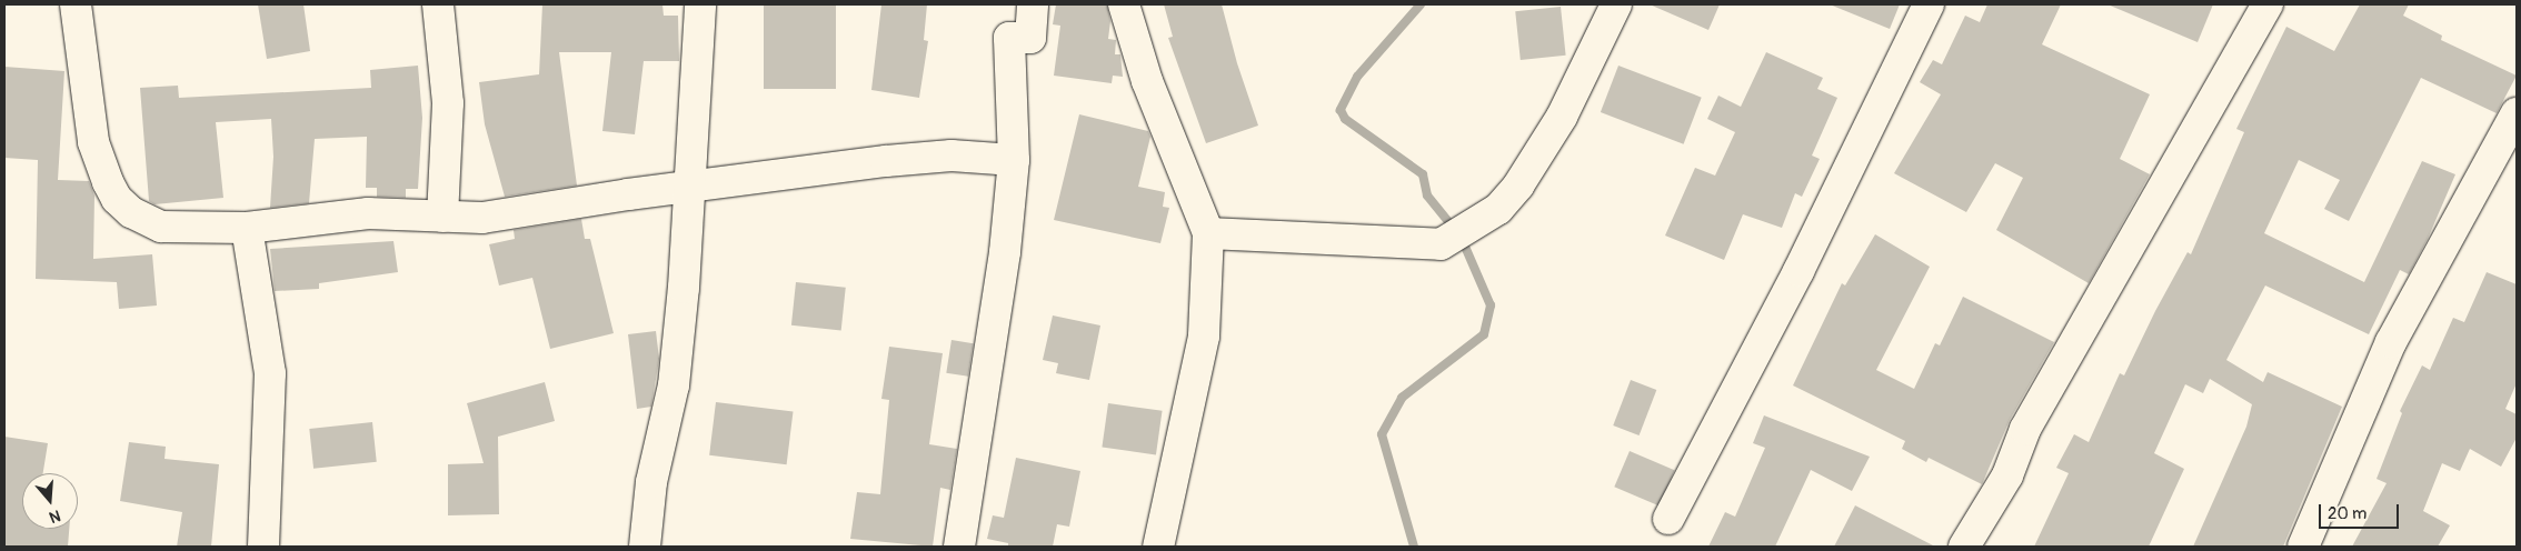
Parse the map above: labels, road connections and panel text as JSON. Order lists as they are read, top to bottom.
{
  "scale_bar": "20 m",
  "north": "bottom"
}
